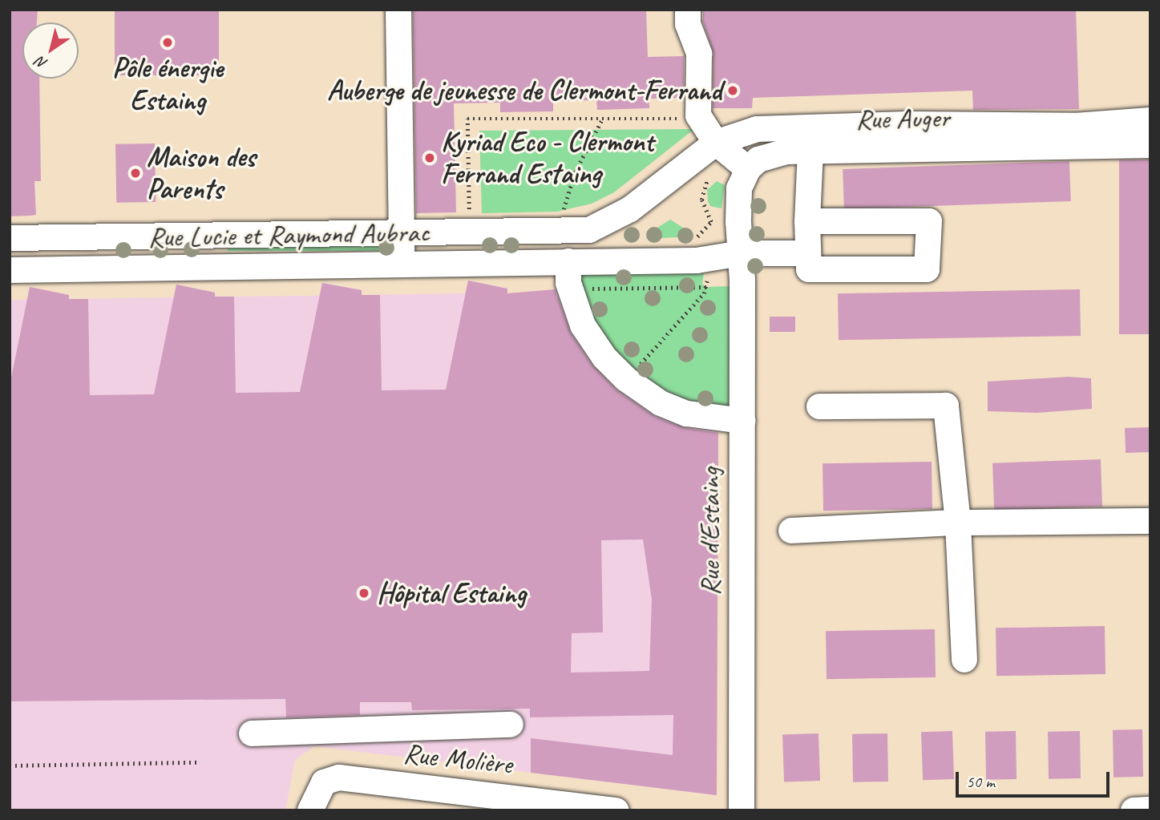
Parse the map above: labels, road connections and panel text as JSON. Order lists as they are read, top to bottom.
{
  "streets": {
    "street": [
      "Rue Auger",
      "Rue Lucie et Raymond Aubrac",
      "Rue d'Estaing",
      "Rue Molière"
    ]
  },
  "crossings": [
    ["Rue Lucie et Raymond Aubrac", "Rue d'Estaing"]
  ],
  "places": [
    "Pôle énergie Estaing",
    "Auberge de jeunesse de Clermont-Ferrand",
    "Kyriad Eco - Clermont Ferrand Estaing",
    "Maison des Parents",
    "Hôpital Estaing"
  ],
  "scale_bar": "50 m",
  "north": "bottom left"
}
